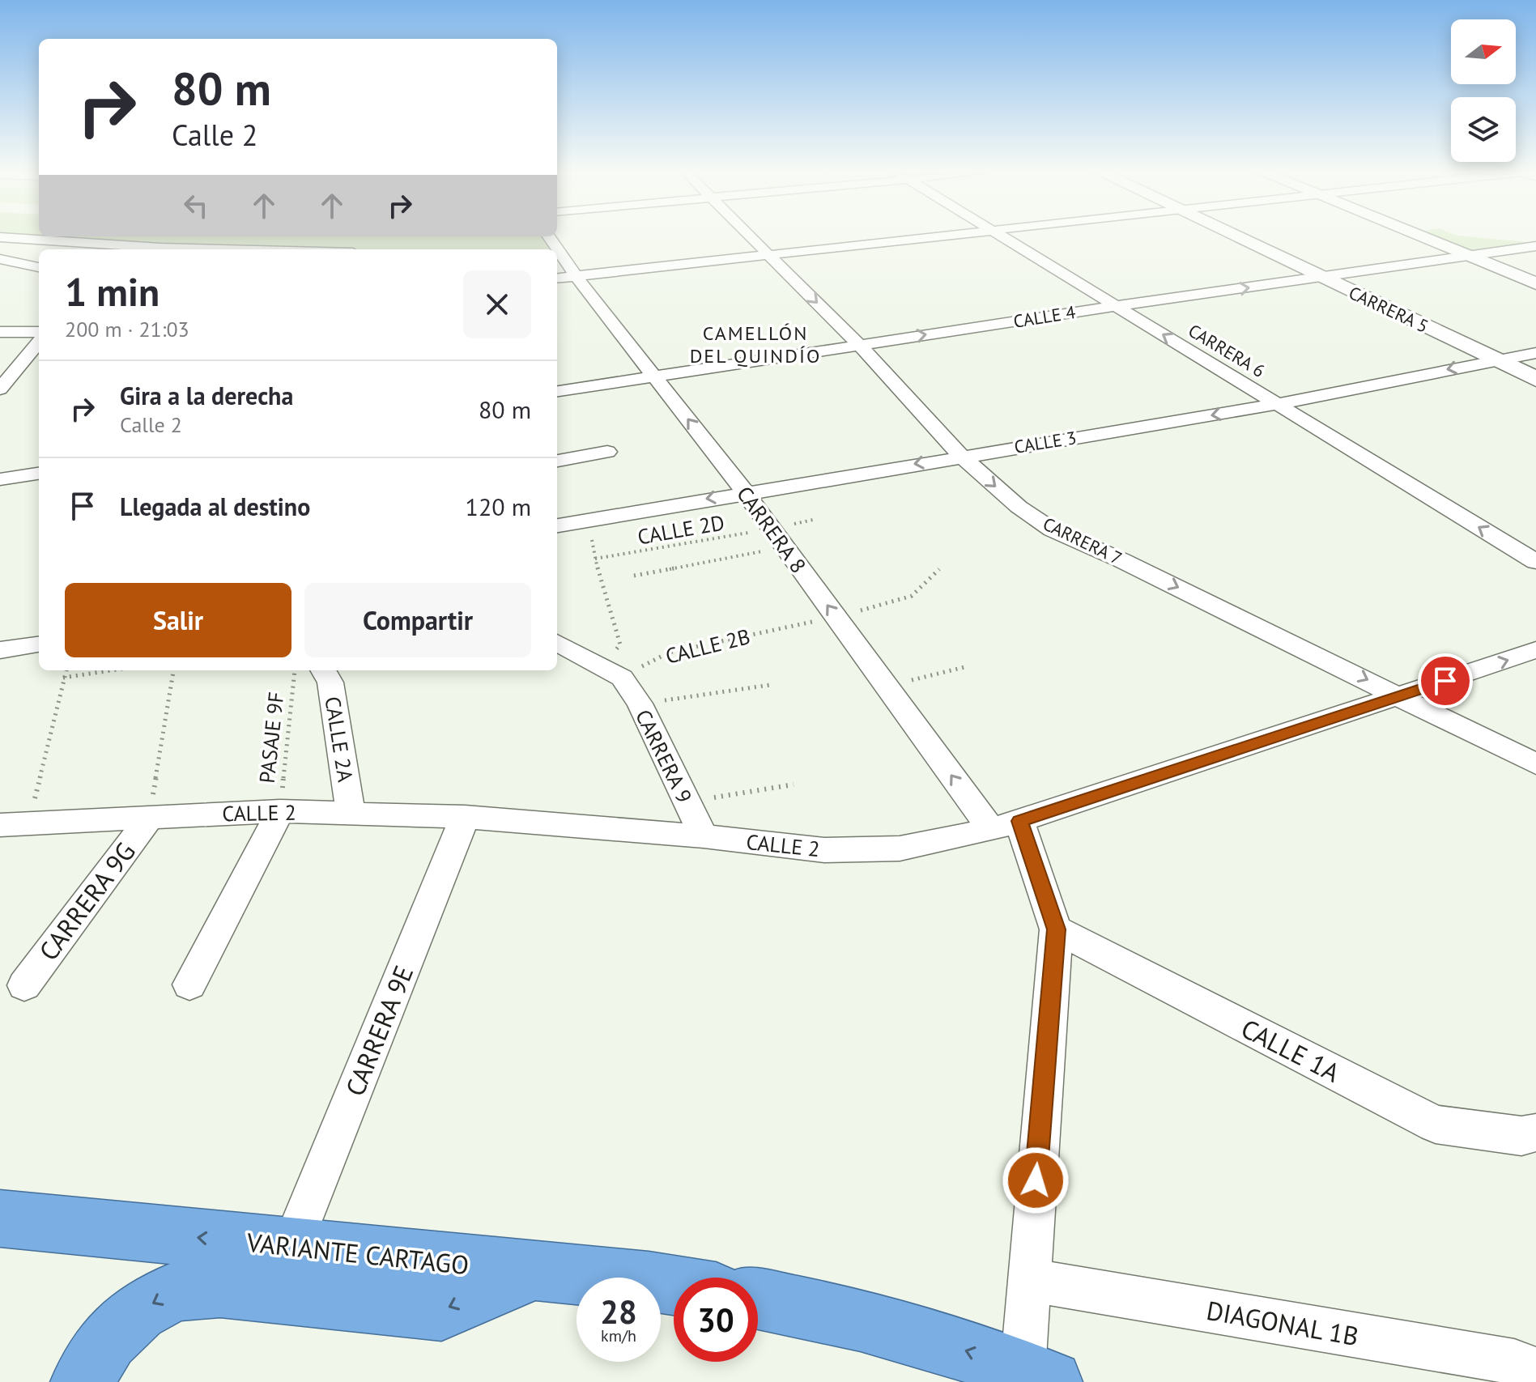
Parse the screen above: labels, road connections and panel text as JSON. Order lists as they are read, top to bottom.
{
  "streets": {
    "highway": ["VARIANTE CARTAGO"],
    "main road": ["CARRERA 5"],
    "street": [
      "CALLE 4",
      "CARRERA 6",
      "CALLE 3",
      "CARRERA 8",
      "CARRERA 7",
      "CALLE 2A",
      "CARRERA 9",
      "CALLE 2",
      "CARRERA 9G",
      "CARRERA 9E",
      "CALLE 1A",
      "DIAGONAL 1B"
    ],
    "path": ["CALLE 2D", "CALLE 2B", "PASAJE 9F"]
  },
  "crossings": [
    ["CARRERA 5", "CALLE 4"],
    ["CARRERA 5", "CALLE 3"],
    ["CALLE 4", "CARRERA 6"],
    ["CALLE 4", "CARRERA 8"],
    ["CALLE 4", "CARRERA 7"],
    ["CARRERA 6", "CALLE 3"],
    ["CALLE 3", "CARRERA 8"],
    ["CALLE 3", "CARRERA 7"],
    ["CALLE 2D", "CARRERA 8"],
    ["CARRERA 8", "CALLE 2B"],
    ["CARRERA 8", "CALLE 2"],
    ["CARRERA 8", "CALLE 1A"],
    ["CARRERA 8", "DIAGONAL 1B"],
    ["CARRERA 7", "CALLE 2"],
    ["CALLE 2B", "CARRERA 9"],
    ["PASAJE 9F", "CALLE 2"],
    ["CALLE 2A", "CALLE 2"],
    ["CARRERA 9", "CALLE 2"],
    ["CALLE 2", "CARRERA 9G"],
    ["CALLE 2", "CARRERA 9E"],
    ["CARRERA 9E", "VARIANTE CARTAGO"]
  ],
  "one_way": [
    "CALLE 4",
    "CARRERA 6",
    "CALLE 3",
    "CARRERA 7",
    "VARIANTE CARTAGO"
  ],
  "districts": ["CAMELLÓN DEL QUINDÍO"],
  "north": "right",
  "page": {
    "turn": ["80 m", "Calle 2"],
    "heading": ["1 min", "200 m · 21:03"],
    "list": [
      {
        "name": "Gira a la derecha",
        "note": "Calle 2",
        "value": "80 m"
      },
      {
        "name": "Llegada al destino",
        "value": "120 m"
      }
    ],
    "buttons": ["Salir", "Compartir"],
    "speed": "28 km/h",
    "limit": "30"
  }
}
